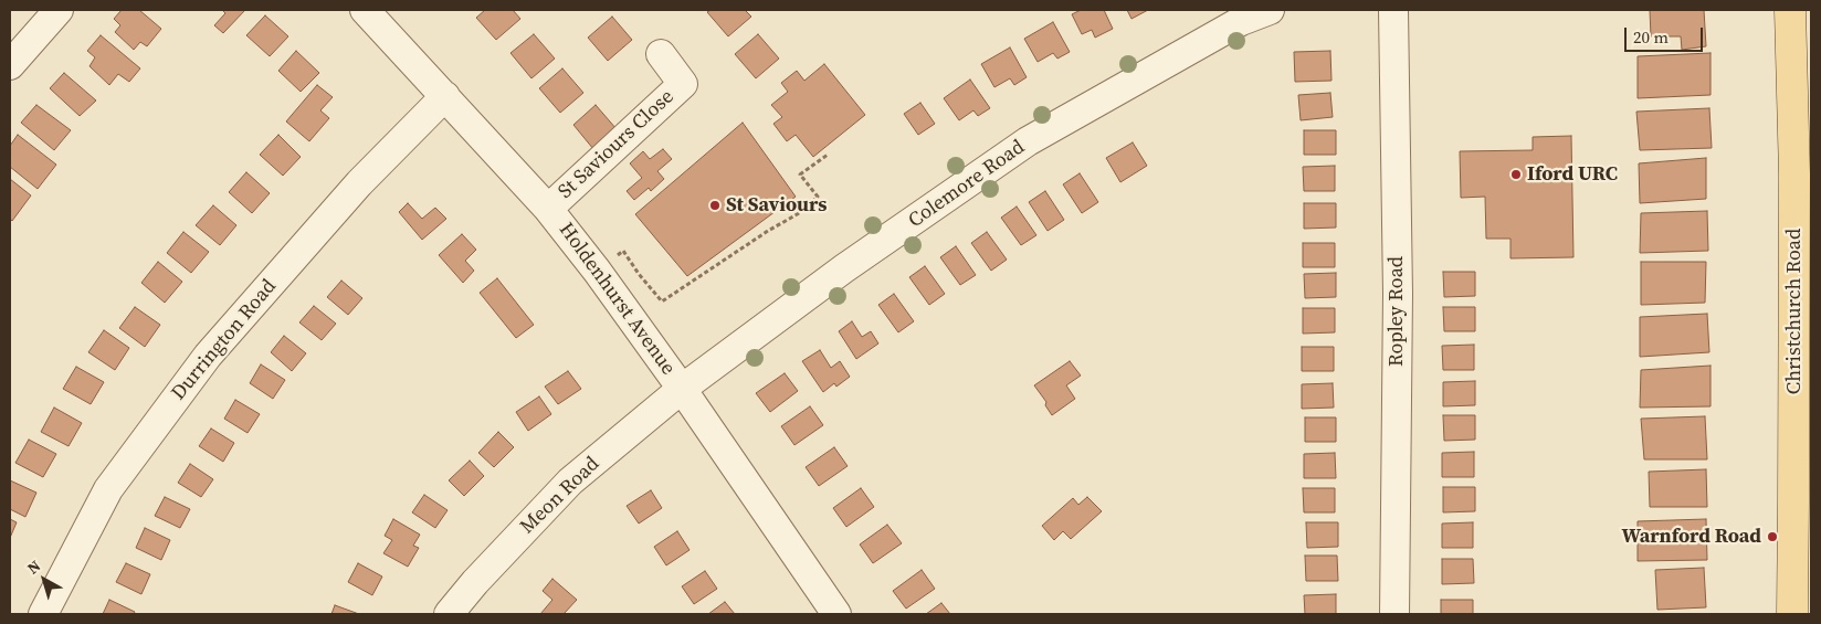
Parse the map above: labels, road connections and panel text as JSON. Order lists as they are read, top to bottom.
{
  "streets": {
    "main road": ["Christchurch Road"],
    "street": [
      "St Saviours Close",
      "Colemore Road",
      "Holdenhurst Avenue",
      "Ropley Road",
      "Durrington Road",
      "Meon Road"
    ]
  },
  "crossings": [
    ["St Saviours Close", "Holdenhurst Avenue"],
    ["Colemore Road", "Holdenhurst Avenue"],
    ["Colemore Road", "Meon Road"],
    ["Holdenhurst Avenue", "Durrington Road"],
    ["Holdenhurst Avenue", "Meon Road"]
  ],
  "places": ["Iford URC", "St Saviours", "Warnford Road"],
  "scale_bar": "20 m",
  "north": "top left"
}
